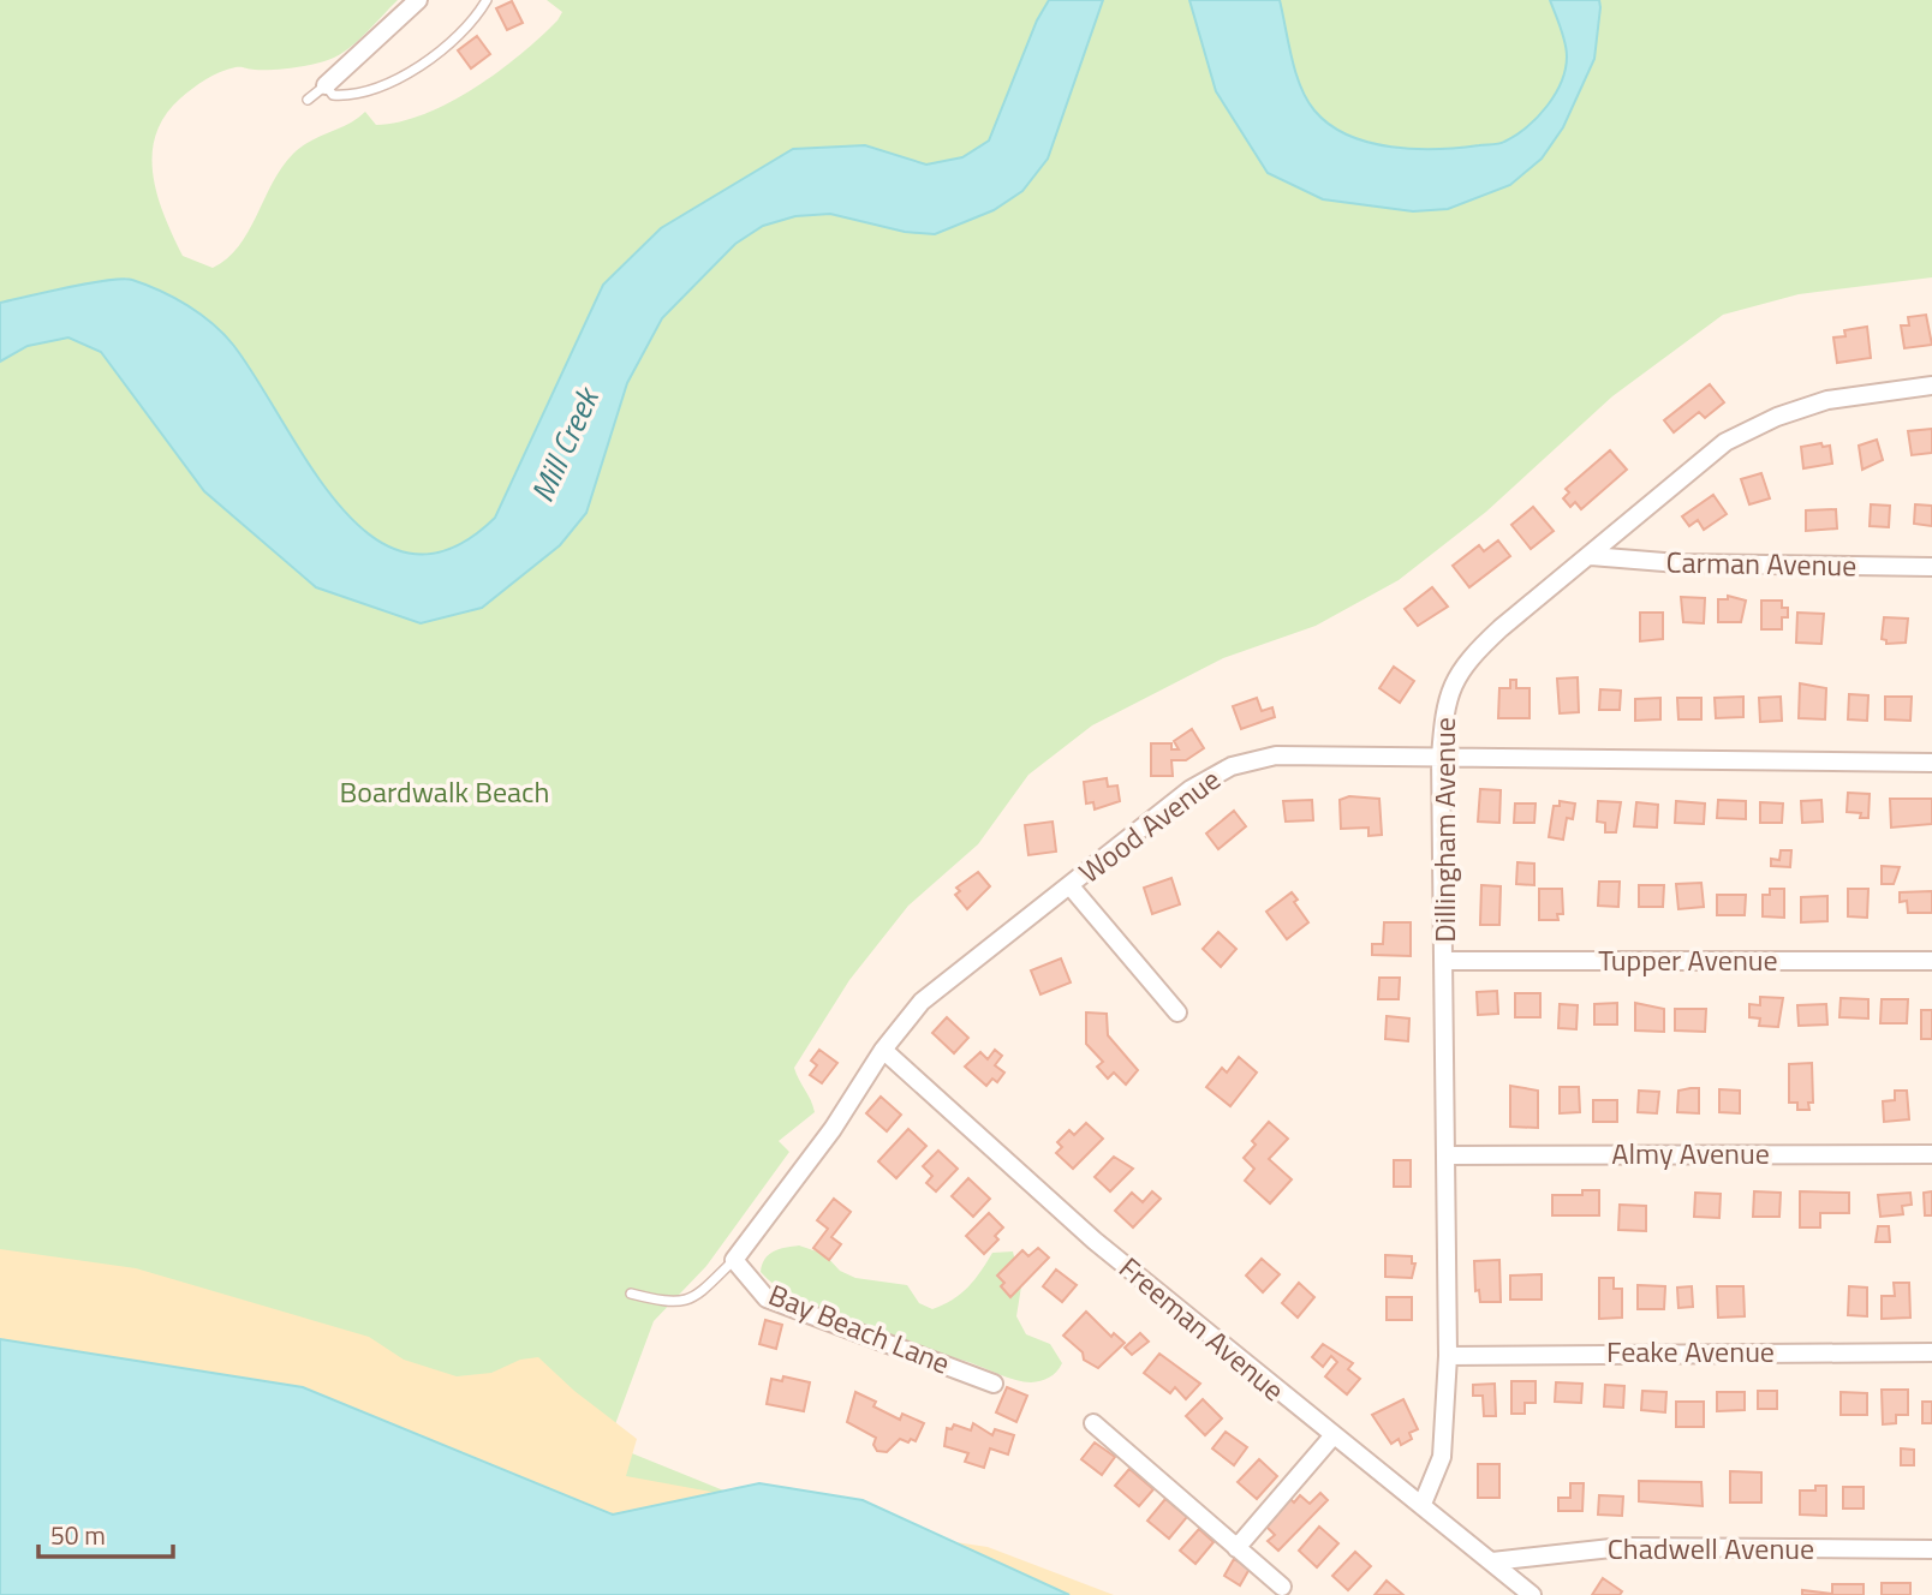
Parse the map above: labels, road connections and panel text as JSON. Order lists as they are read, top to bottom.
{
  "streets": {
    "street": [
      "Carman Avenue",
      "Wood Avenue",
      "Dillingham Avenue",
      "Tupper Avenue",
      "Almy Avenue",
      "Bay Beach Lane",
      "Freeman Avenue",
      "Feake Avenue",
      "Chadwell Avenue"
    ]
  },
  "crossings": [
    ["Carman Avenue", "Dillingham Avenue"],
    ["Wood Avenue", "Dillingham Avenue"],
    ["Wood Avenue", "Bay Beach Lane"],
    ["Wood Avenue", "Freeman Avenue"],
    ["Dillingham Avenue", "Tupper Avenue"],
    ["Dillingham Avenue", "Almy Avenue"],
    ["Dillingham Avenue", "Freeman Avenue"],
    ["Dillingham Avenue", "Feake Avenue"],
    ["Freeman Avenue", "Chadwell Avenue"]
  ],
  "water": ["Mill Creek"],
  "parks": ["Boardwalk Beach"],
  "scale_bar": "50 m"
}
